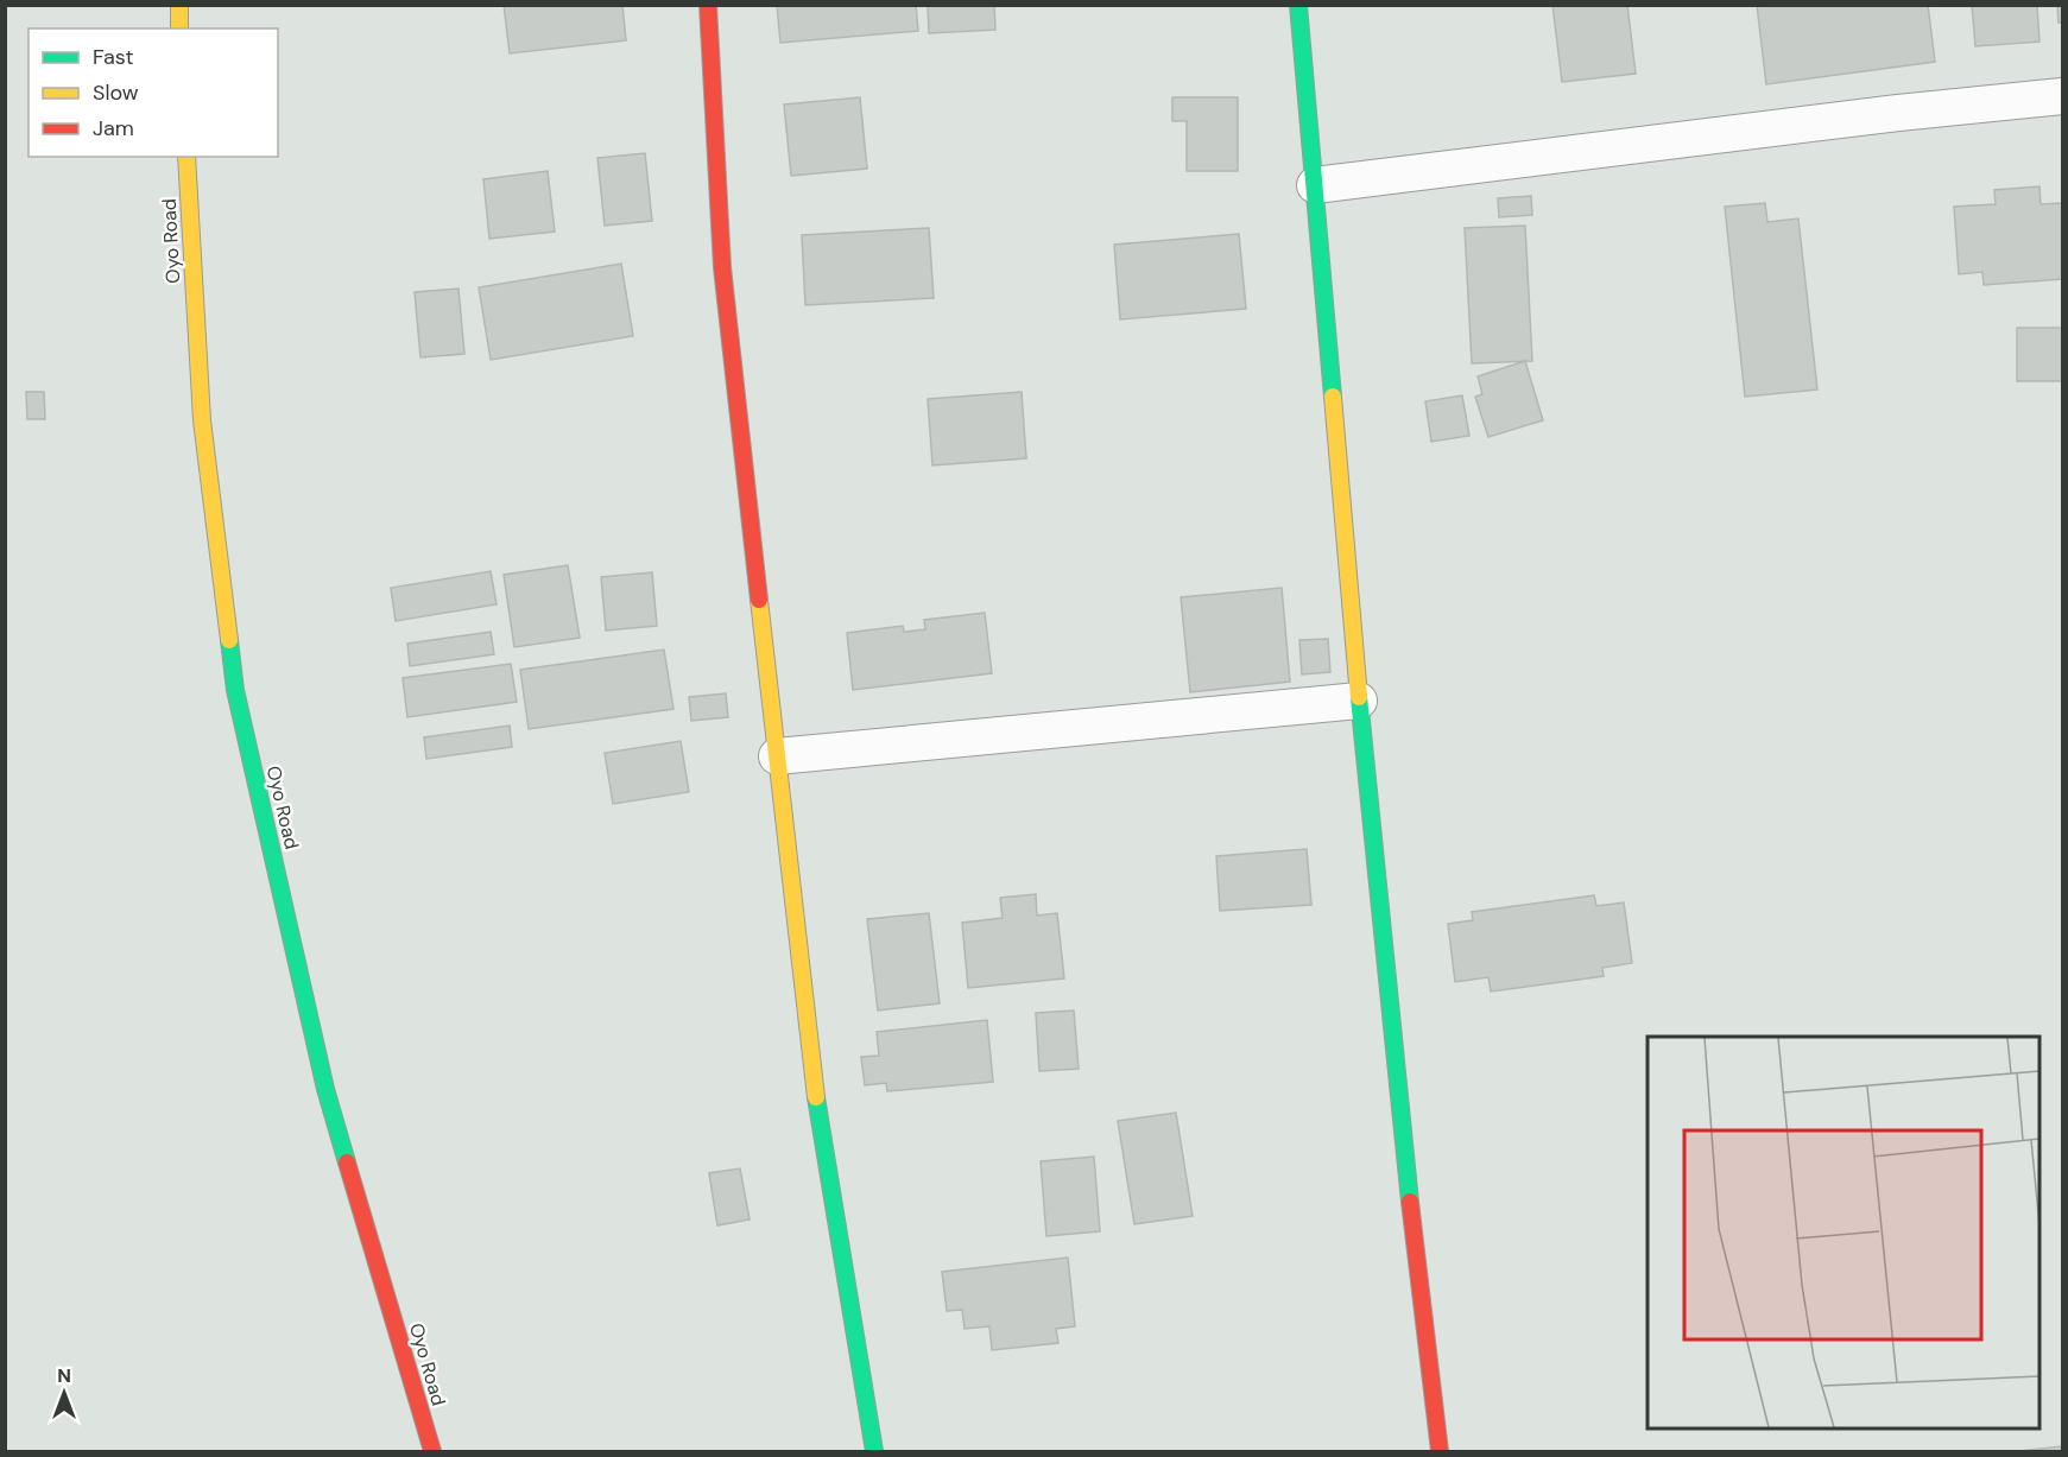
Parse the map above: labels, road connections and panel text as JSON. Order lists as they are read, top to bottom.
{
  "streets": {
    "main road": ["Oyo Road"]
  },
  "legend": ["Fast", "Slow", "Jam"],
  "north": "top"
}
